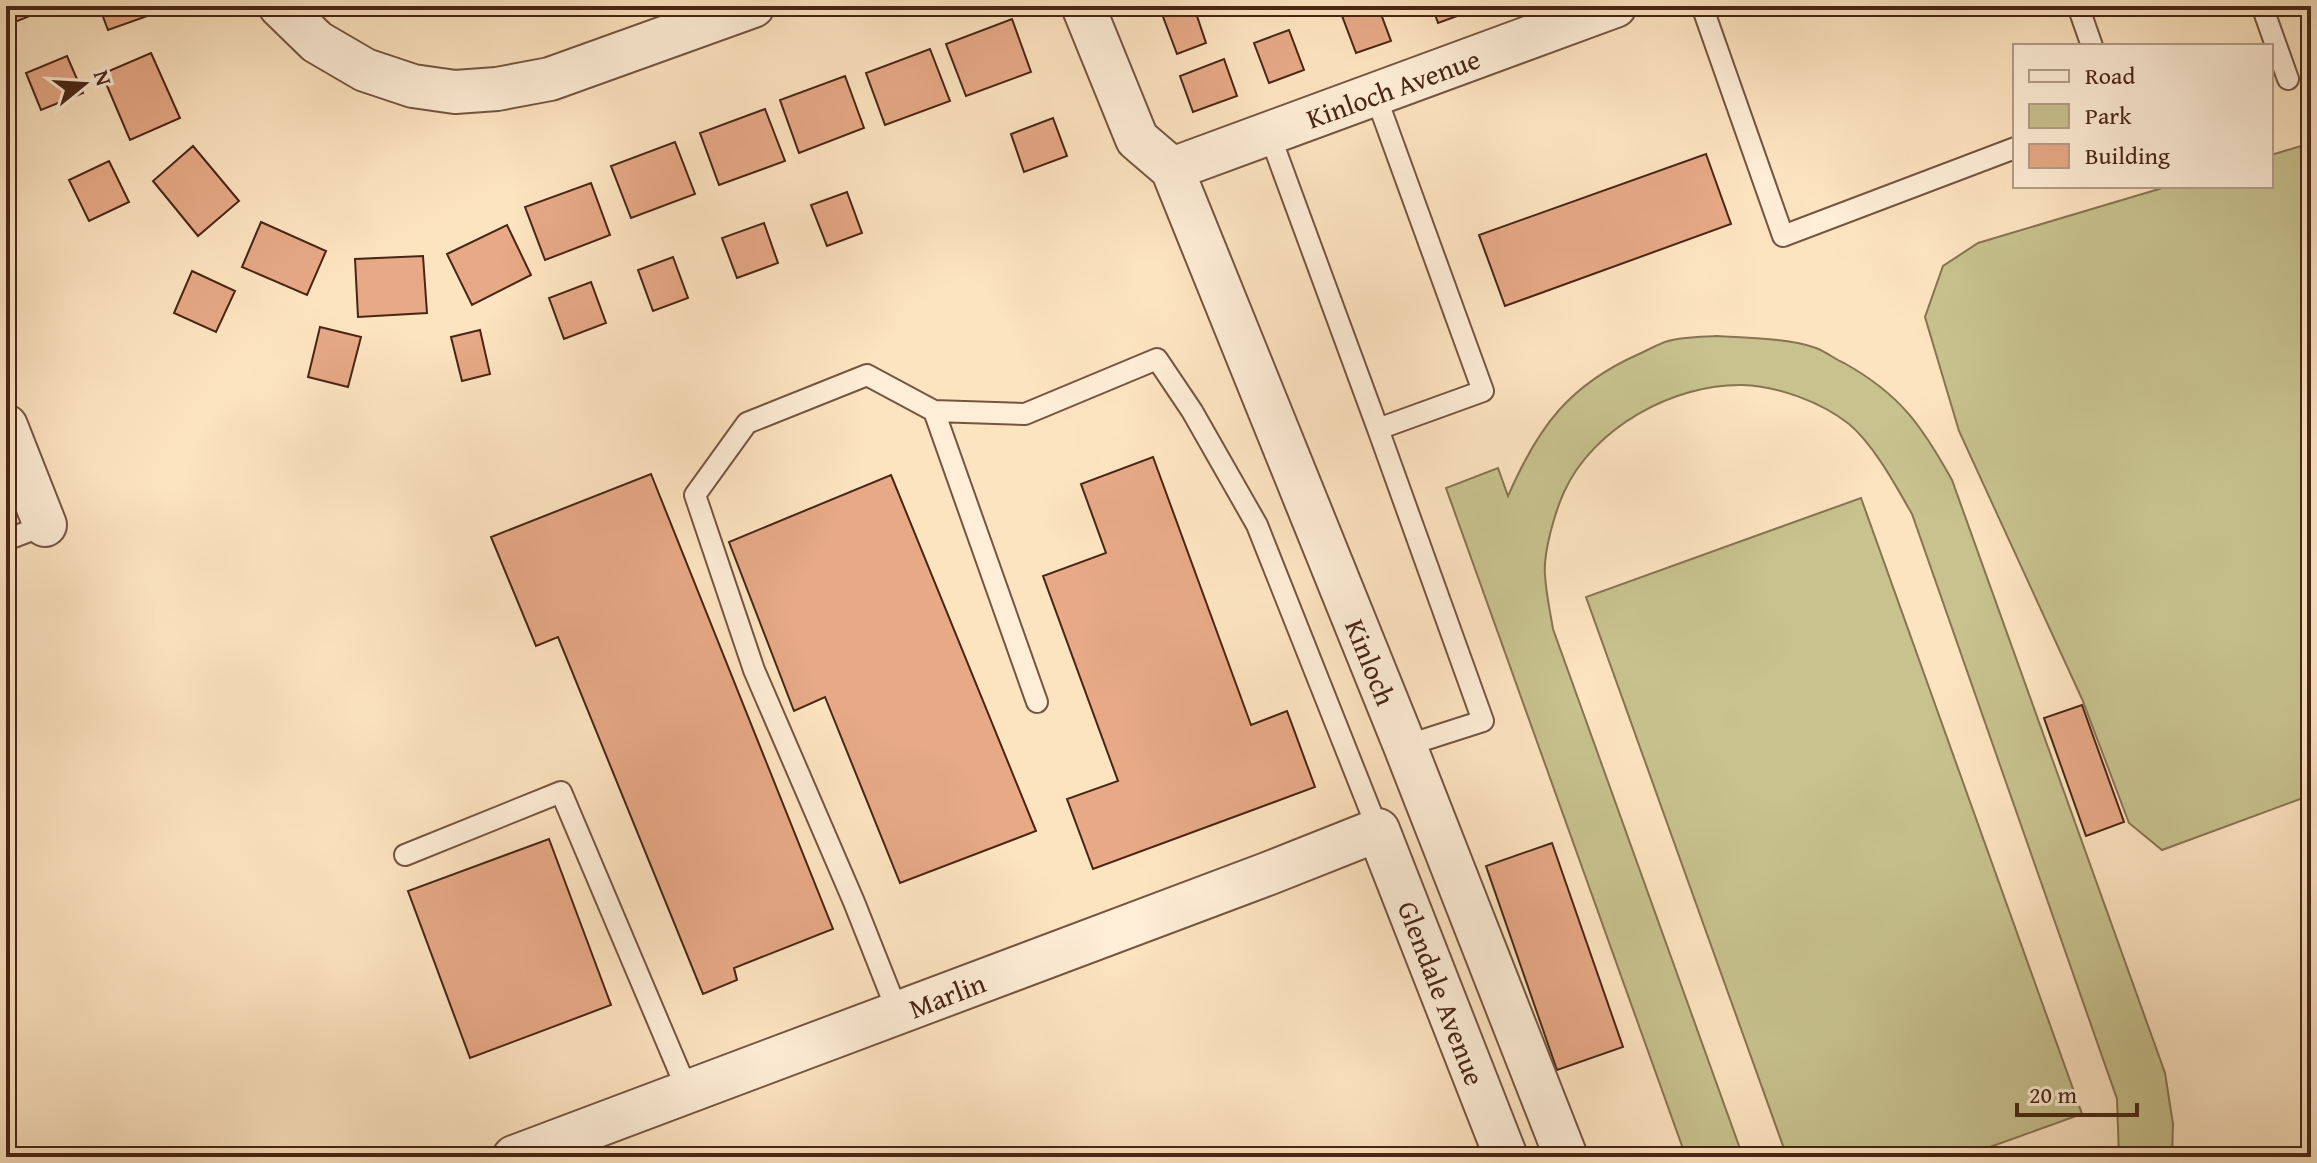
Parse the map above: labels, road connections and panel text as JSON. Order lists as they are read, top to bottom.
{
  "streets": {
    "street": [
      "Kinloch Avenue",
      "Kinloch",
      "Glendale Avenue",
      "Marlin"
    ]
  },
  "crossings": [
    ["Kinloch Avenue", "Kinloch"],
    ["Glendale Avenue", "Marlin"]
  ],
  "legend": ["Road", "Park", "Building"],
  "scale_bar": "20 m",
  "north": "right"
}
